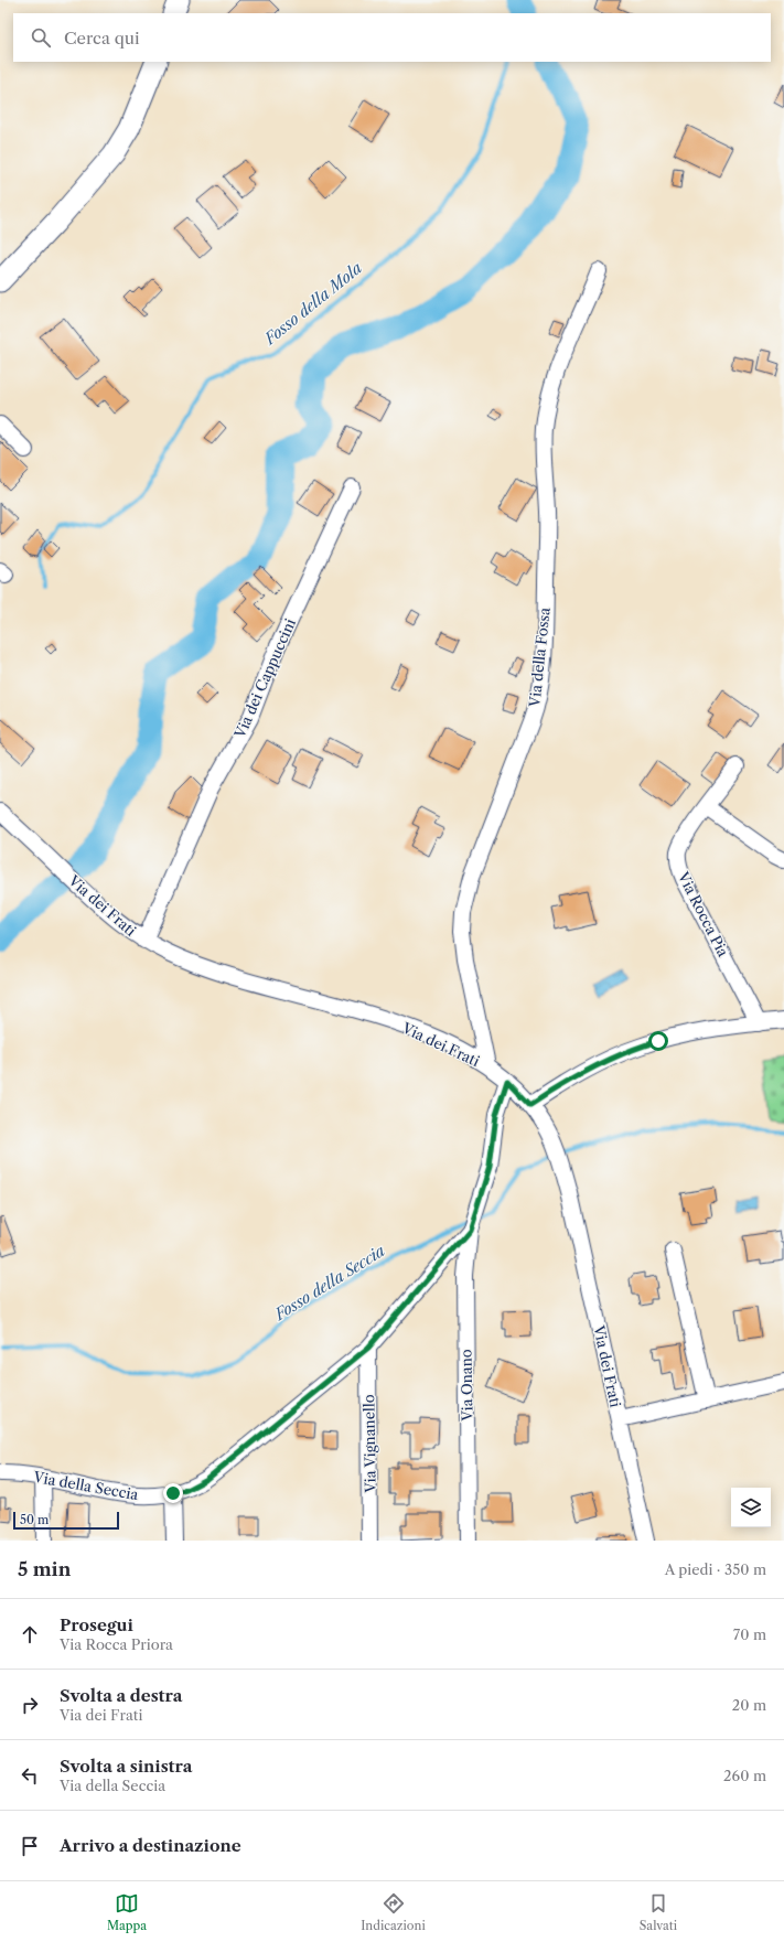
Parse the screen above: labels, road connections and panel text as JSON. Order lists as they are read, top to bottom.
{
  "streets": {
    "street": [
      "Via della Fossa",
      "Via dei Cappuccini",
      "Via dei Frati",
      "Via Rocca Pia",
      "Via Onano",
      "Via Vignanello",
      "Via della Seccia"
    ]
  },
  "crossings": [
    ["Via della Fossa", "Via dei Frati"],
    ["Via dei Cappuccini", "Via dei Frati"],
    ["Via dei Frati", "Via della Seccia"],
    ["Via Onano", "Via della Seccia"],
    ["Via Vignanello", "Via della Seccia"]
  ],
  "water": ["Fosso della Mola", "Fosso della Seccia"],
  "scale_bar": "50 m",
  "page": {
    "search": "Cerca qui",
    "scale": "50 m",
    "heading": ["5 min", "A piedi · 350 m"],
    "list": [
      ["Prosegui", "Via Rocca Priora", "70 m"],
      ["Svolta a destra", "Via dei Frati", "20 m"],
      ["Svolta a sinistra", "Via della Seccia", "260 m"],
      "Arrivo a destinazione"
    ],
    "nav": ["Mappa", "Indicazioni", "Salvati"]
  }
}
